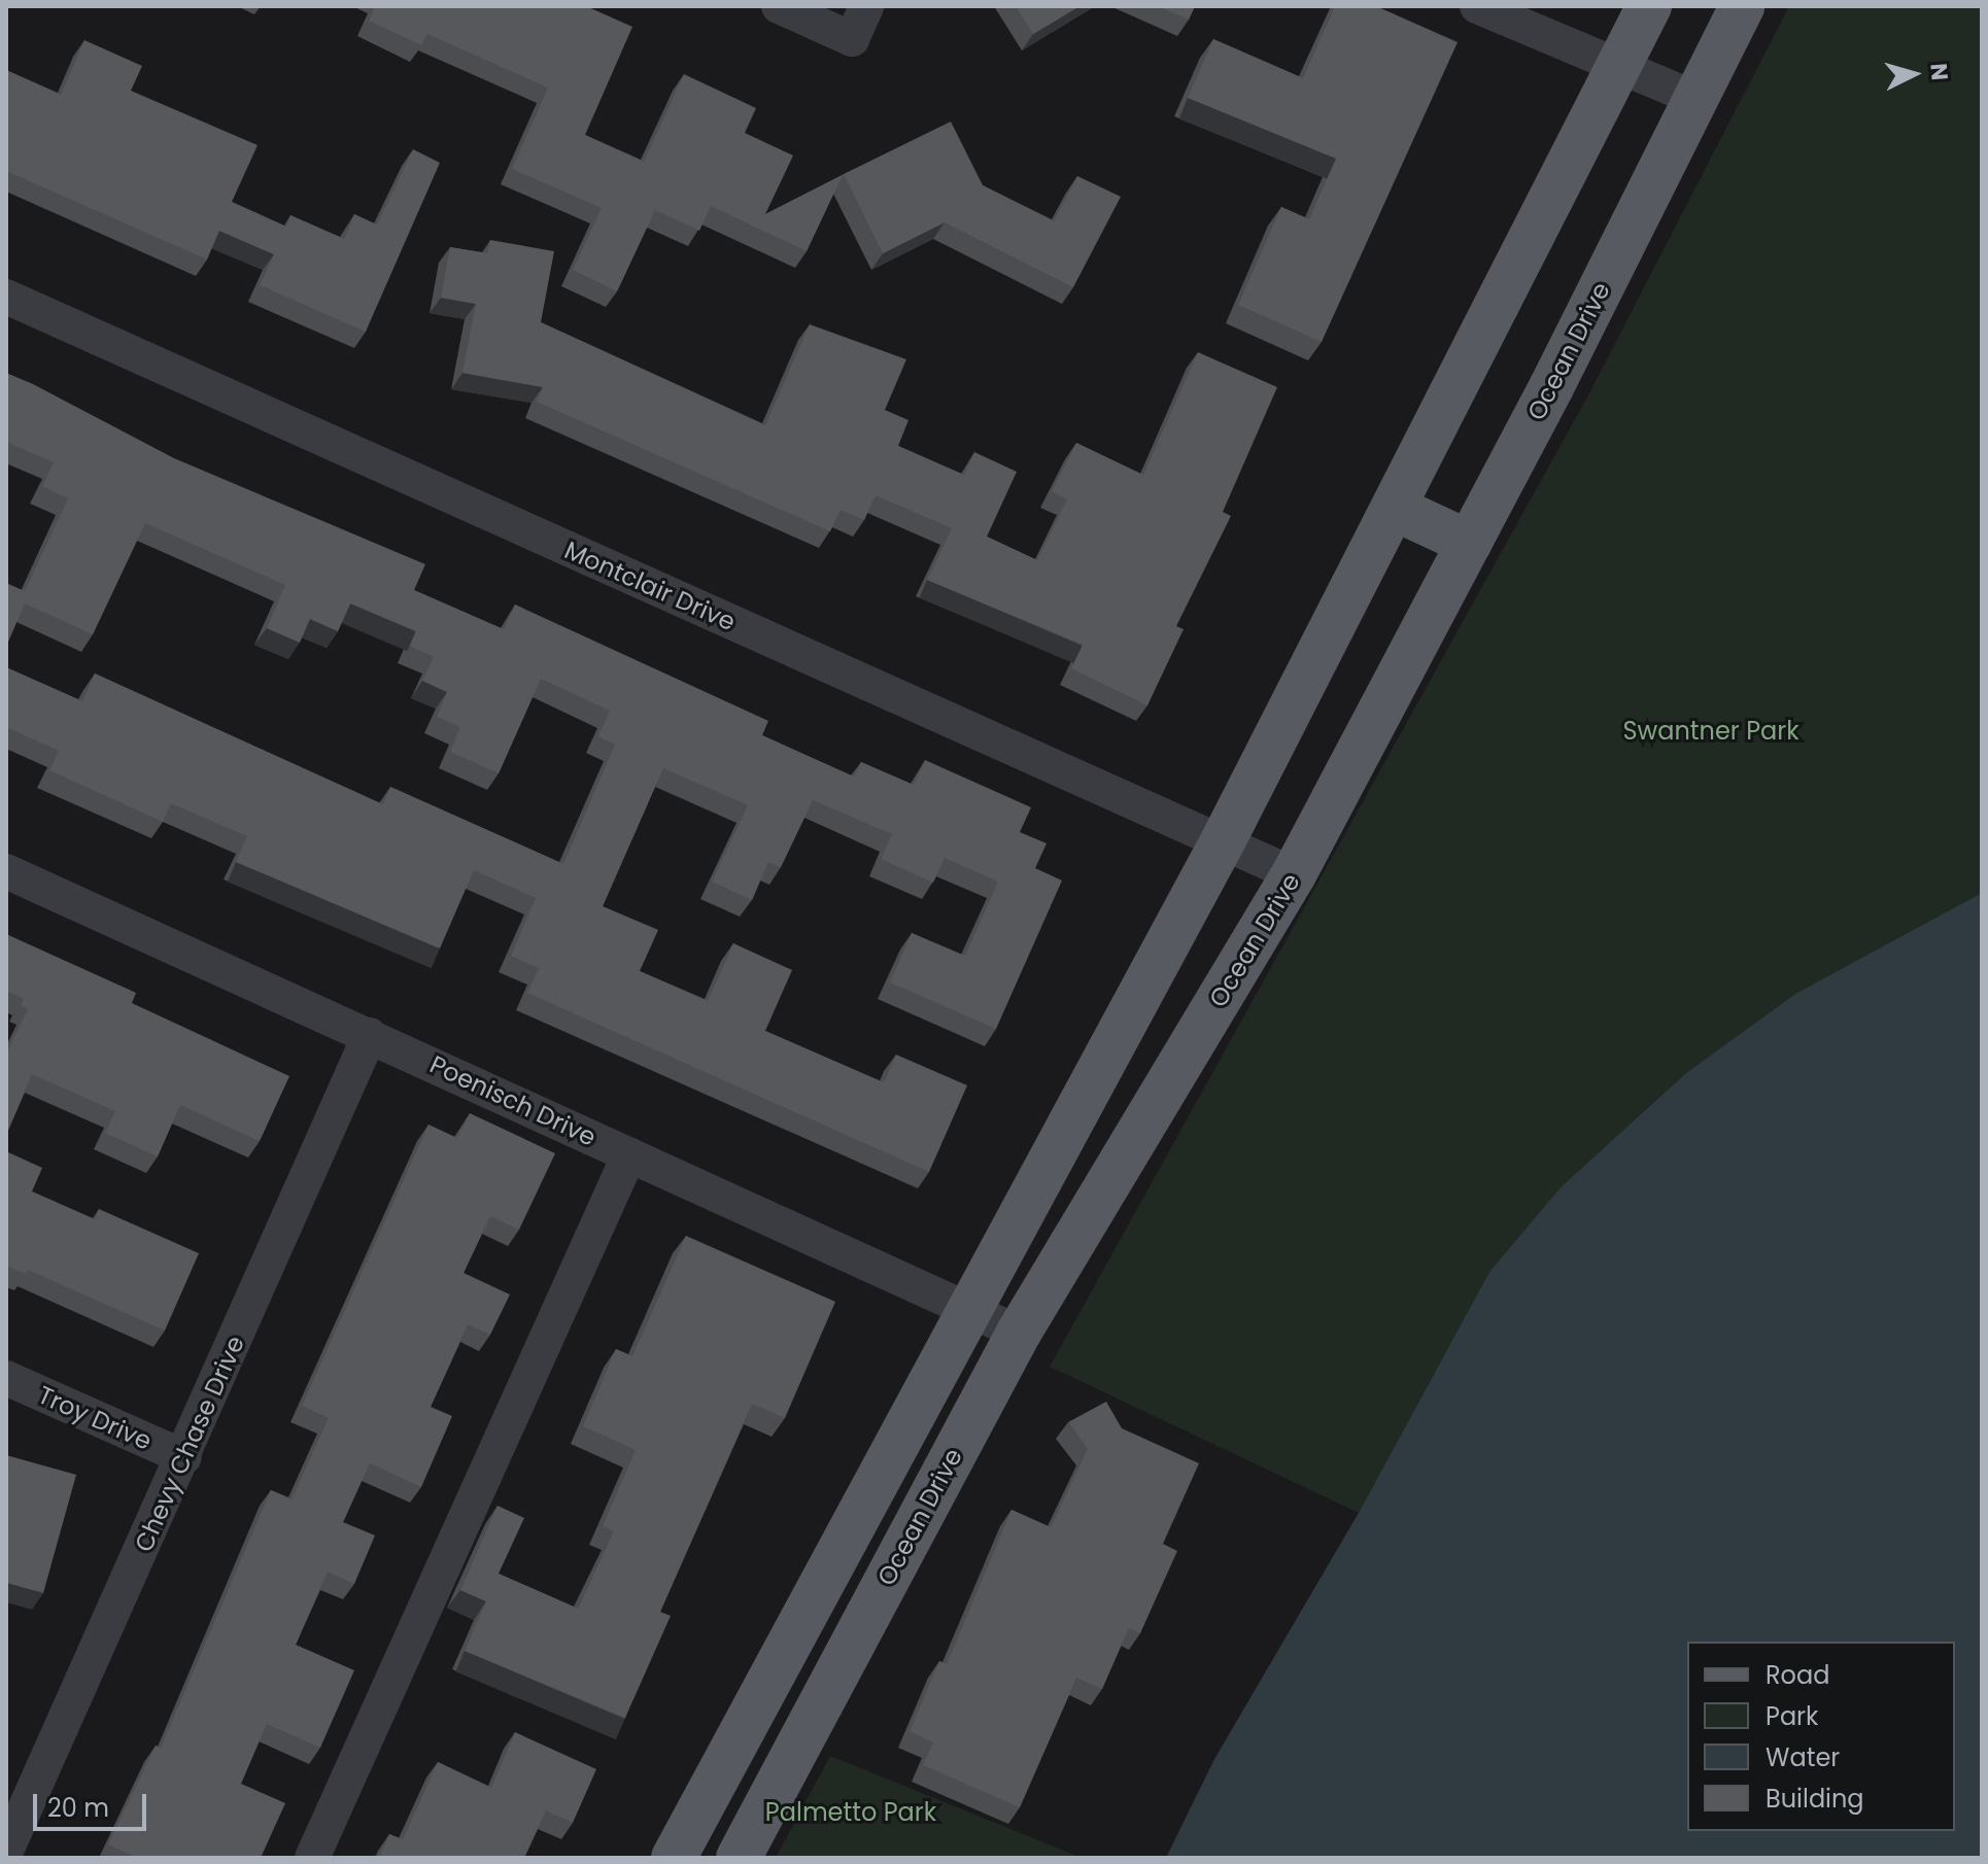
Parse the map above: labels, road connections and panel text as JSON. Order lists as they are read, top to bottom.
{
  "streets": {
    "main road": ["Ocean Drive"],
    "street": [
      "Montclair Drive",
      "Poenisch Drive",
      "Troy Drive",
      "Chevy Chase Drive"
    ]
  },
  "crossings": [
    ["Ocean Drive", "Montclair Drive"],
    ["Ocean Drive", "Poenisch Drive"],
    ["Poenisch Drive", "Chevy Chase Drive"],
    ["Troy Drive", "Chevy Chase Drive"]
  ],
  "parks": ["Swantner Park", "Palmetto Park"],
  "legend": [
    "Road",
    "Park",
    "Water",
    "Building"
  ],
  "scale_bar": "20 m",
  "north": "right"
}
